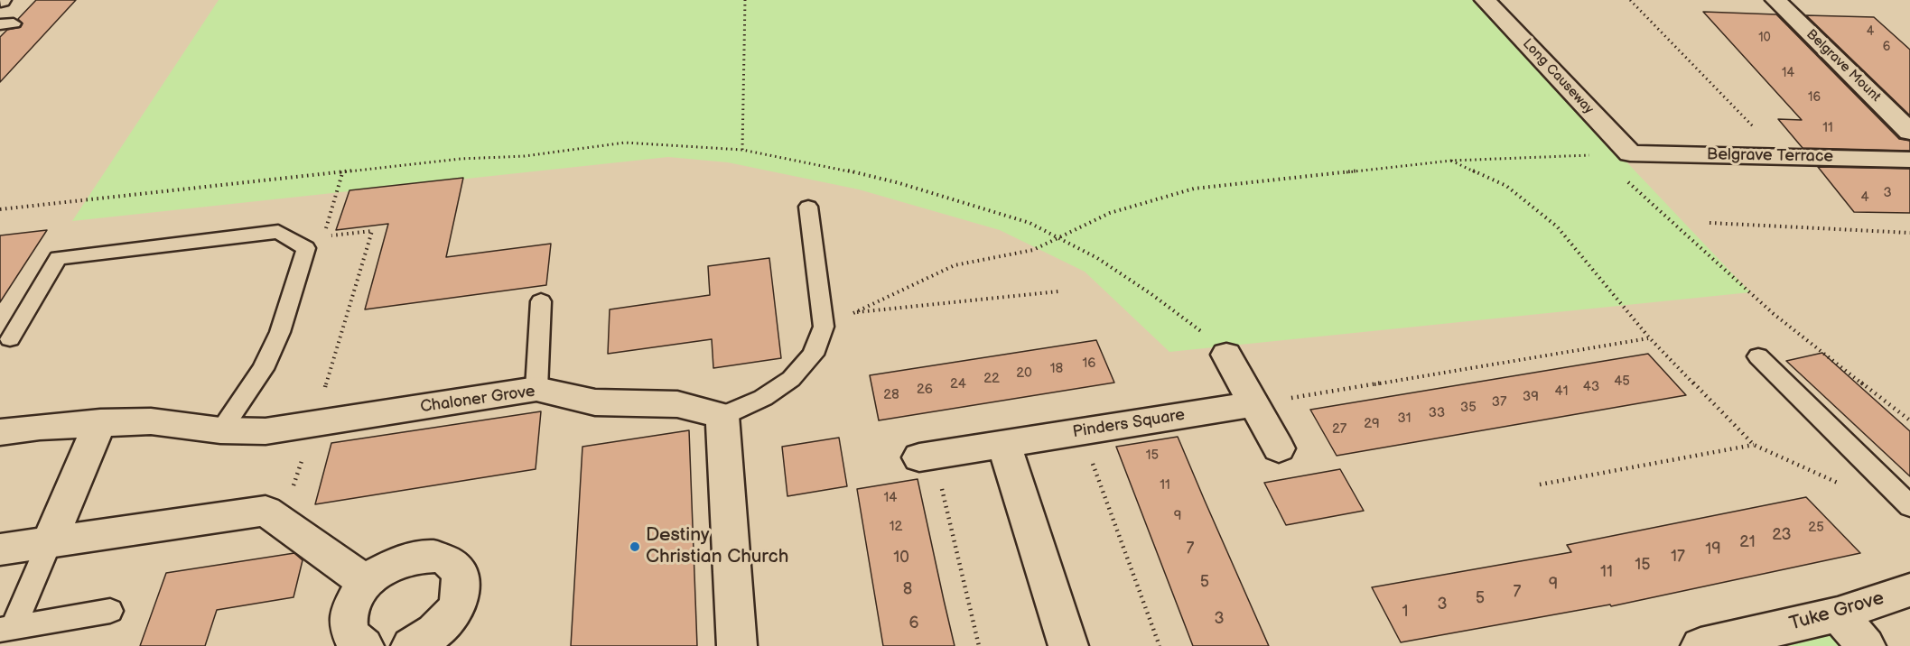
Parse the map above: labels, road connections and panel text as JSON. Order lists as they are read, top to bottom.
{
  "streets": {
    "street": [
      "Belgrave Mount",
      "Long Causeway",
      "Belgrave Terrace",
      "Chaloner Grove",
      "Pinders Square",
      "Tuke Grove"
    ]
  },
  "crossings": [
    ["Long Causeway", "Belgrave Terrace"]
  ],
  "places": ["Destiny Christian Church"],
  "house_numbers": [
    "4",
    "10",
    "6",
    "14",
    "16",
    "11",
    "3",
    "4",
    "16",
    "18",
    "20",
    "22",
    "45",
    "24",
    "43",
    "26",
    "41",
    "28",
    "39",
    "37",
    "35",
    "33",
    "31",
    "29",
    "27",
    "15",
    "11",
    "14",
    "9",
    "12",
    "25",
    "23",
    "21",
    "7",
    "19",
    "17",
    "10",
    "15",
    "11",
    "5",
    "9",
    "8",
    "7",
    "5",
    "3",
    "1",
    "3",
    "6"
  ]
}
